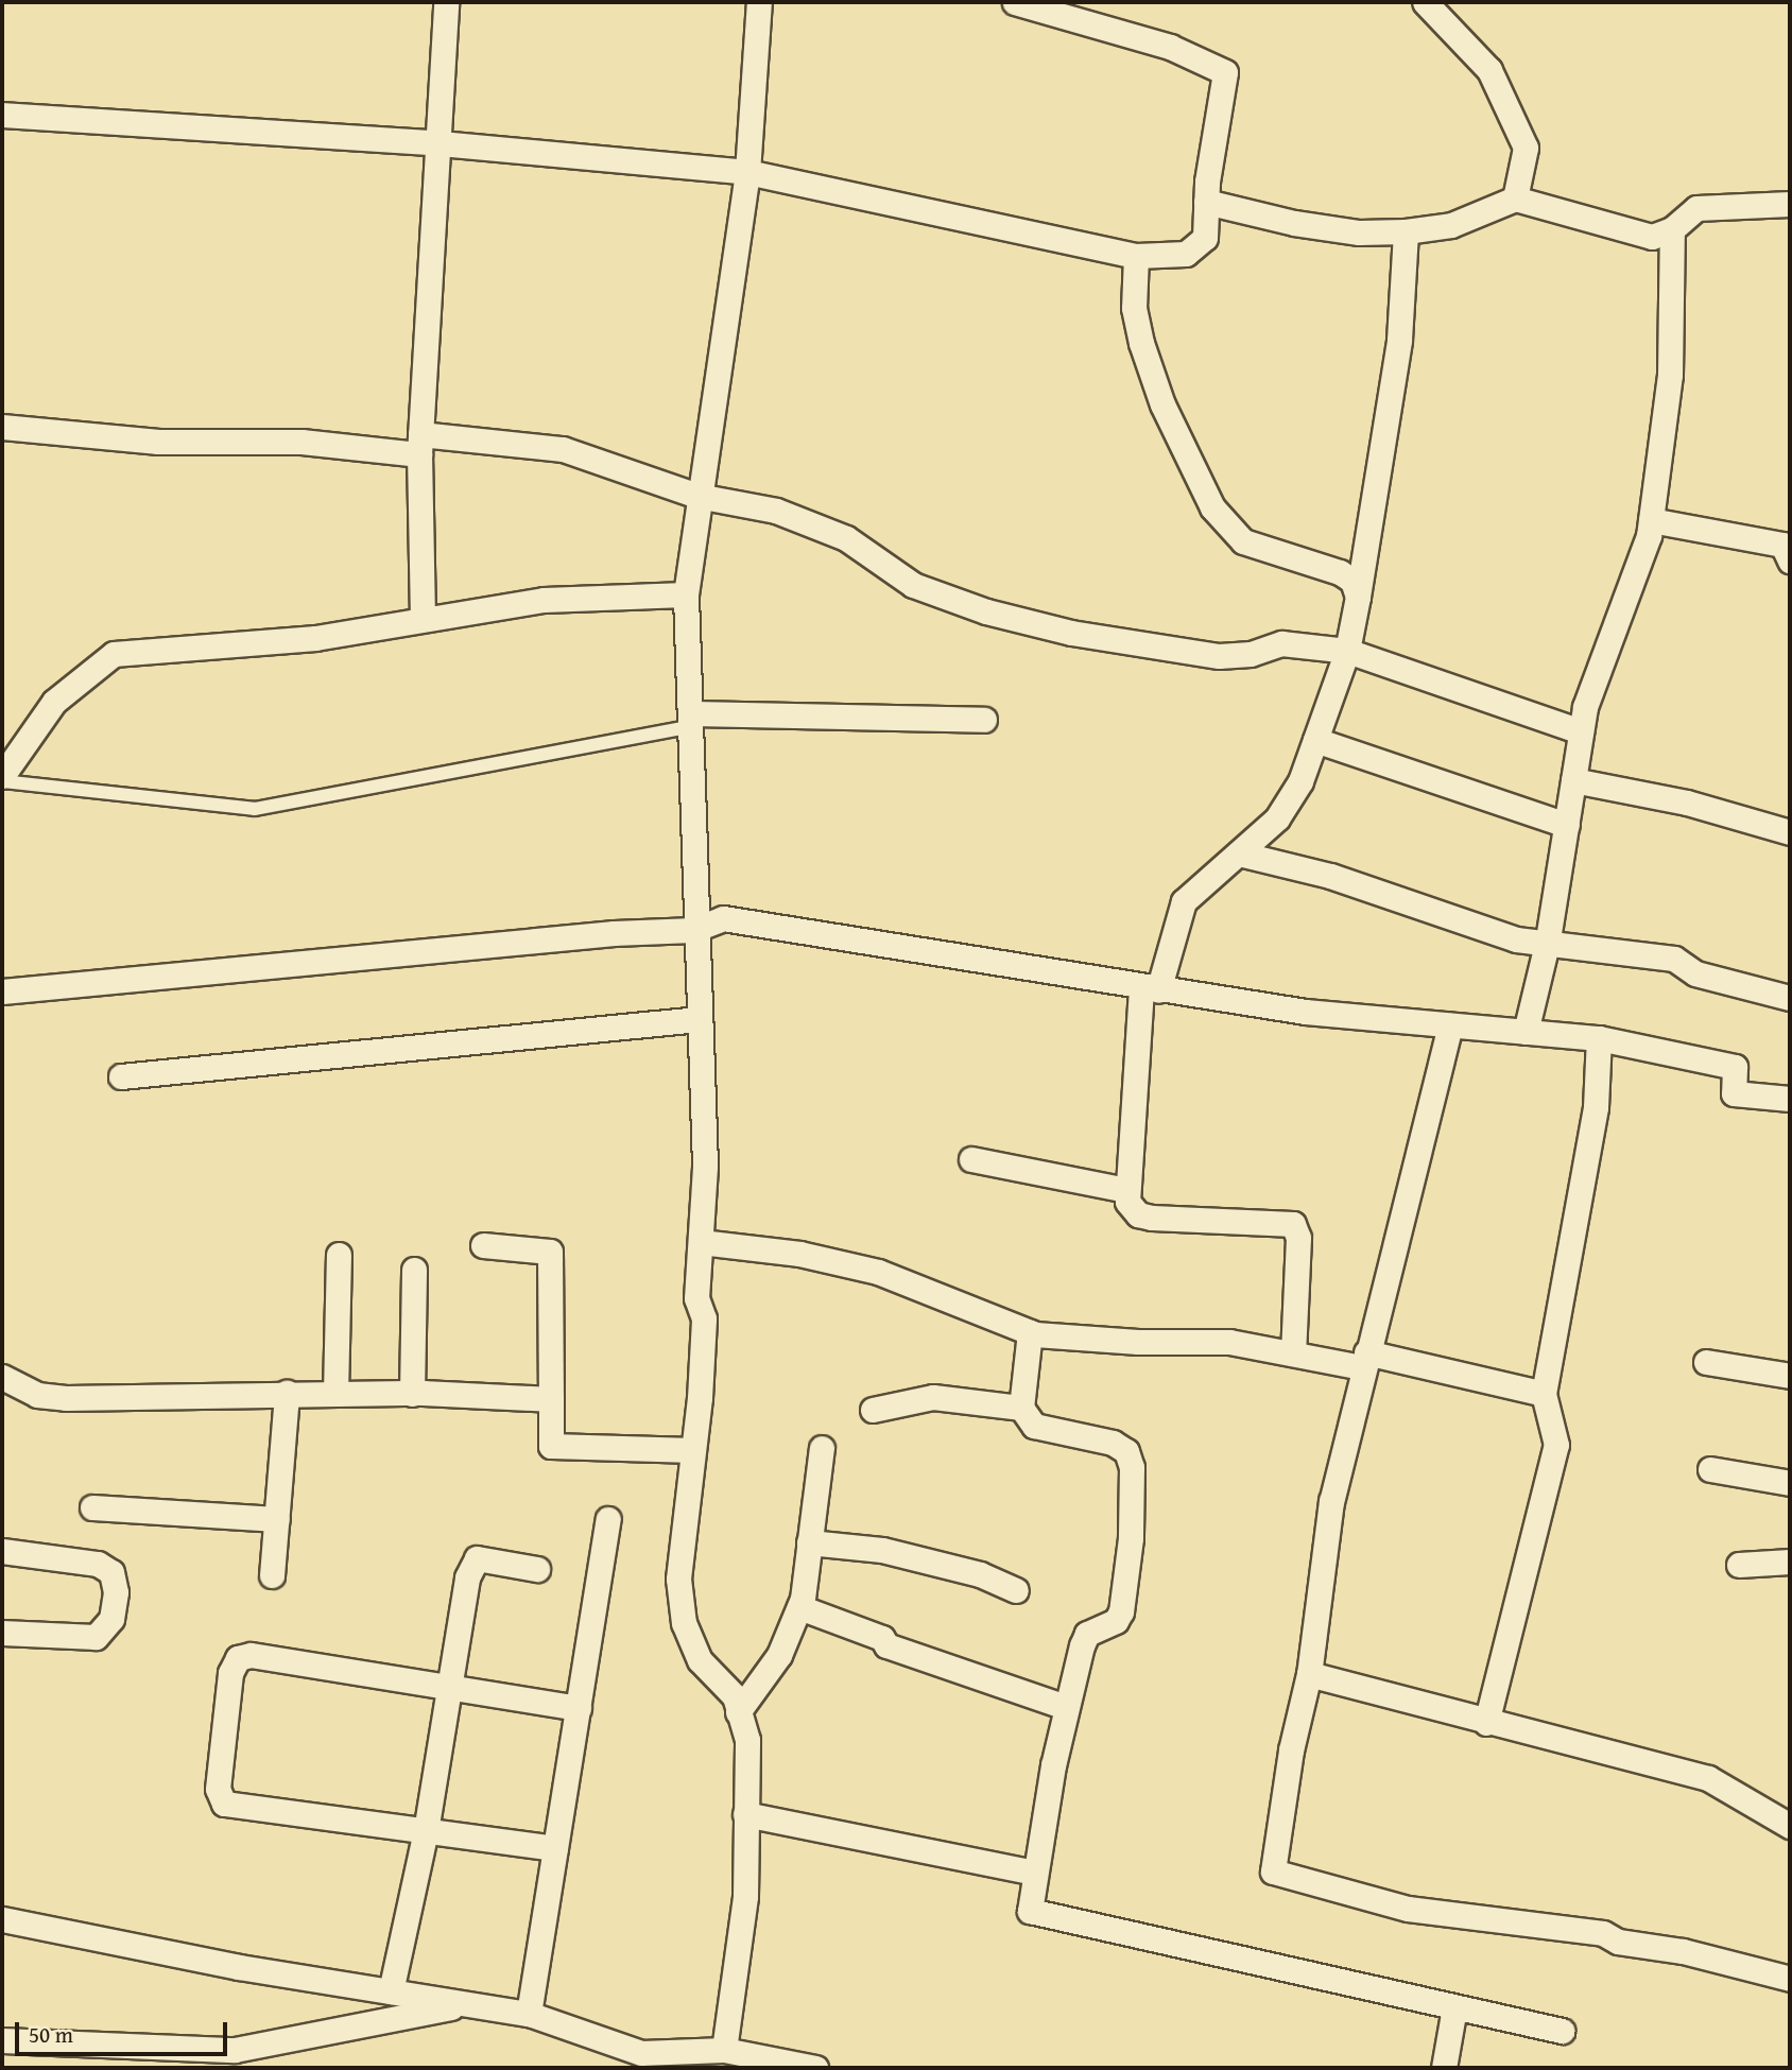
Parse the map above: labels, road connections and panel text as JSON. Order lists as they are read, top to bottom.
{
  "scale_bar": "50 m"
}
